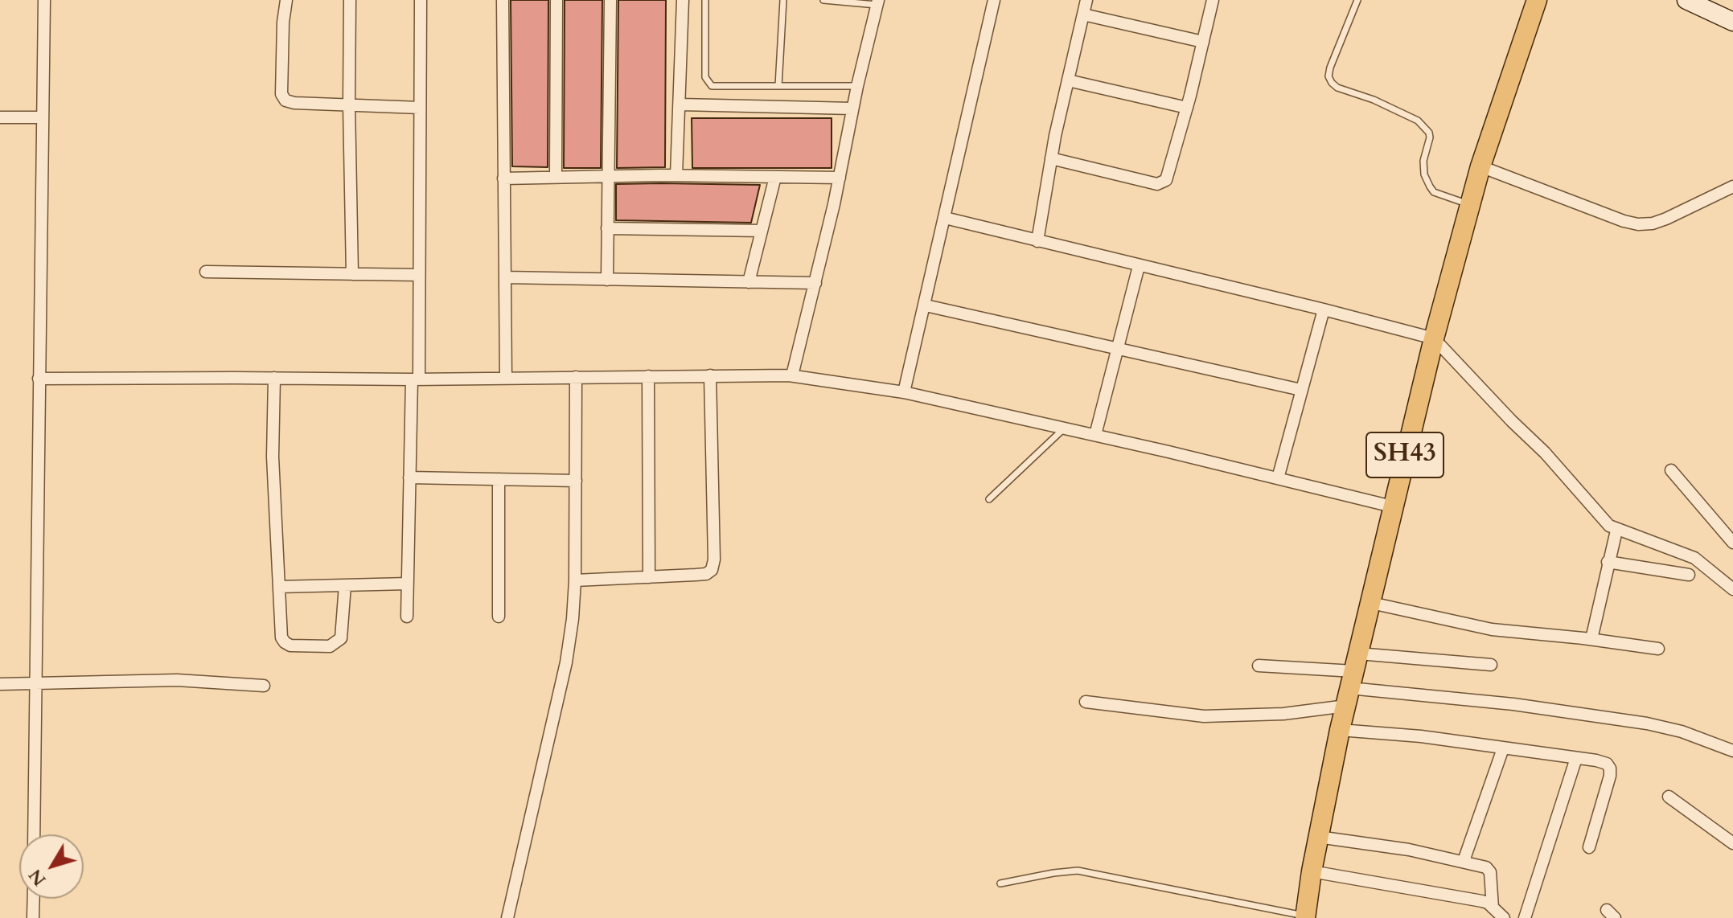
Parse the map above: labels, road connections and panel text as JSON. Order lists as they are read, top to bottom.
{
  "streets": {
    "main road": ["SH43"]
  },
  "north": "bottom left"
}
